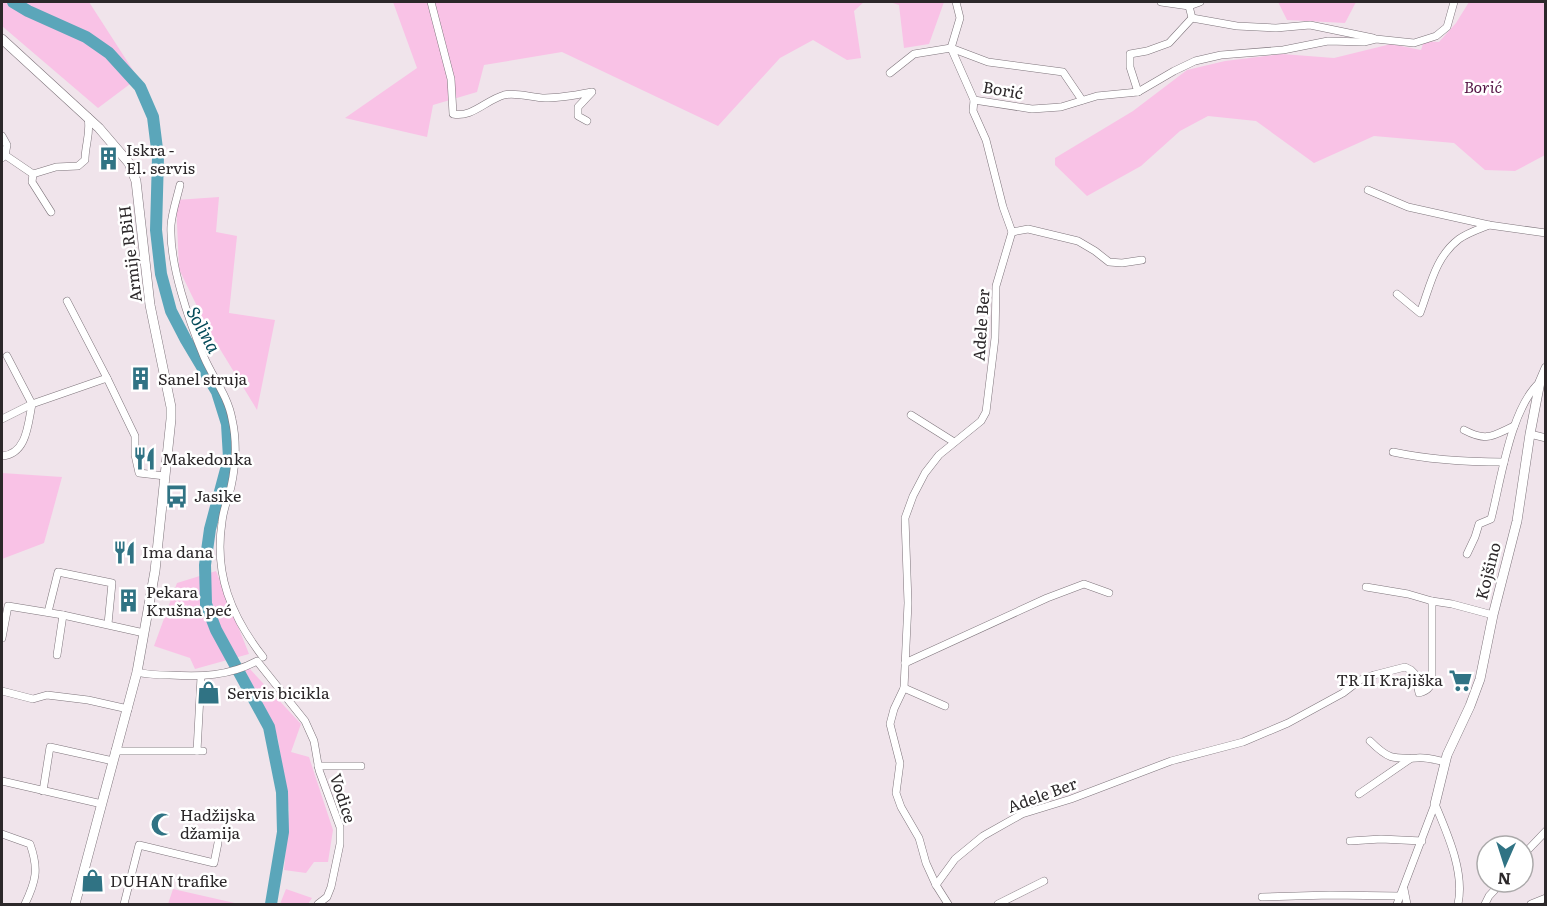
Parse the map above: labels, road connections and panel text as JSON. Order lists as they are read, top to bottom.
{
  "streets": {
    "main road": ["Armije RBiH", "Kojšino"],
    "street": ["Borić", "Adele Ber", "Vodice"]
  },
  "water": ["Solina"],
  "parks": ["Borić"],
  "places": {
    "building": ["Iskra - El. servis", "Sanel struja", "Pekara Krušna peć"],
    "restaurant": ["Makedonka", "Ima dana"],
    "bus stop": ["Jasike"],
    "supermarket": ["TR II Krajiška"],
    "shop": ["Servis bicikla", "DUHAN trafike"],
    "mosque": ["Hadžijska džamija"]
  },
  "north": "bottom"
}
